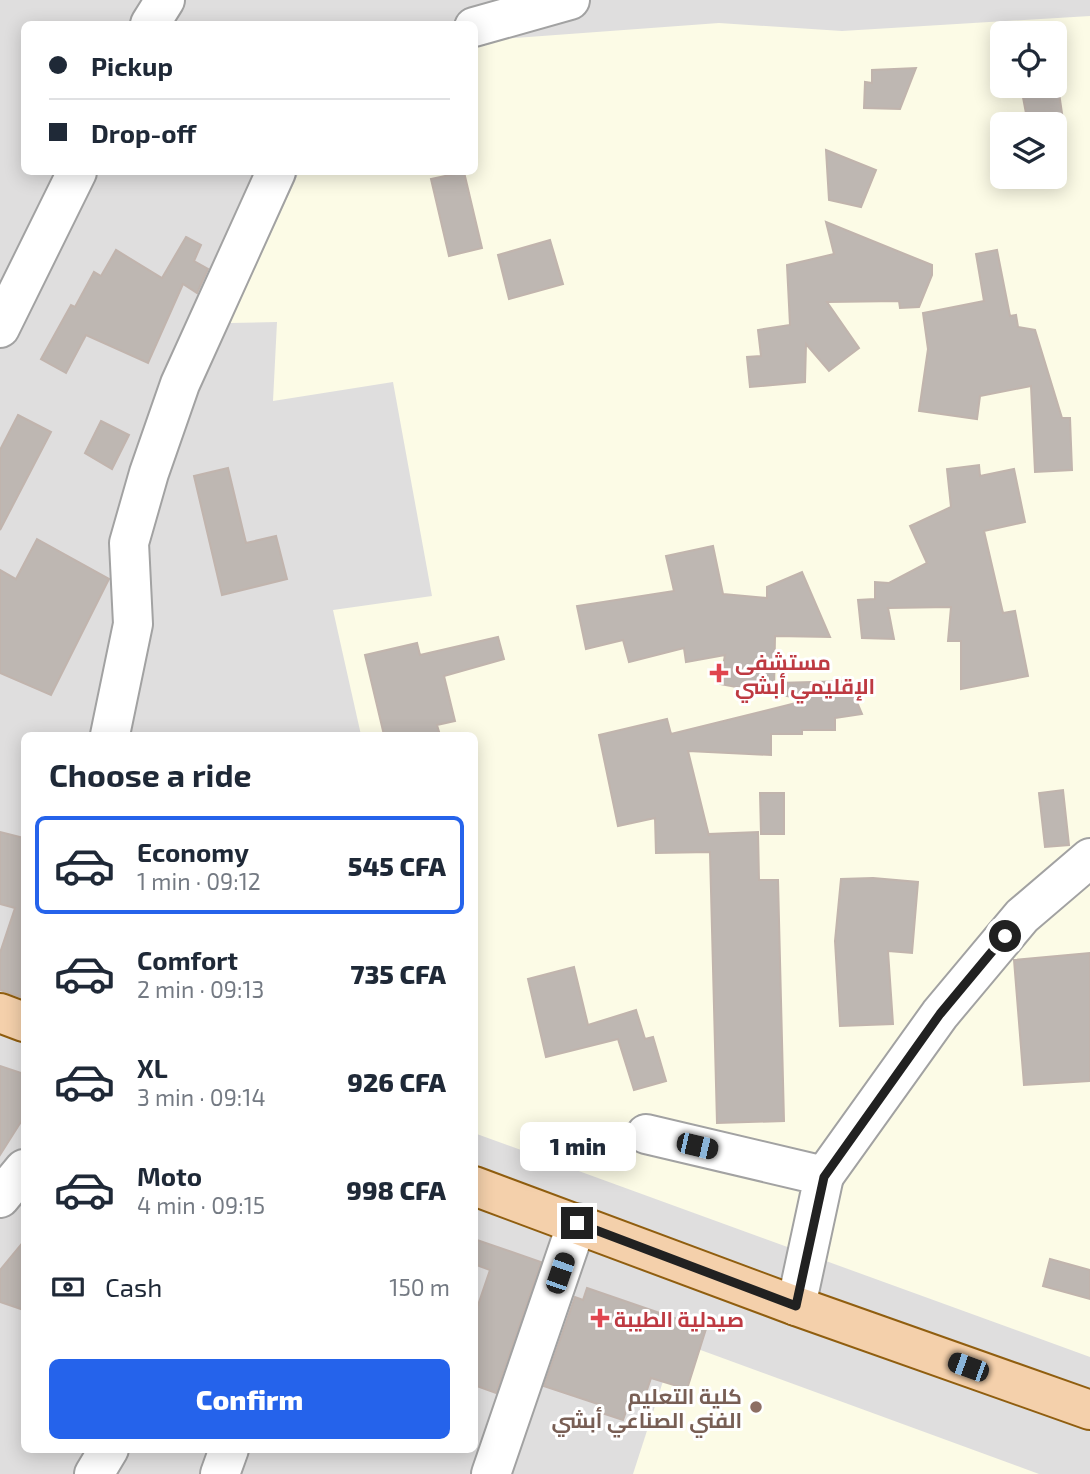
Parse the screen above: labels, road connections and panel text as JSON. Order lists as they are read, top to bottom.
{
  "places": {
    "health": ["مستشفى الإقليمي أبشي", "صيدلية الطيبة"],
    "other": ["كلية التعليم الفني الصناعي أبشي"]
  },
  "page": {
    "banner": ["Pickup", "Drop-off"],
    "heading": "Choose a ride",
    "list": [
      {
        "name": "Economy",
        "note": "1 min · 09:12",
        "value": "545 CFA"
      },
      {
        "name": "Comfort",
        "note": "2 min · 09:13",
        "value": "735 CFA"
      },
      {
        "name": "XL",
        "note": "3 min · 09:14",
        "value": "926 CFA"
      },
      {
        "name": "Moto",
        "note": "4 min · 09:15",
        "value": "998 CFA"
      }
    ],
    "bubble": "1 min",
    "pay": ["Cash", "150 m"],
    "buttons": "Confirm"
  }
}
